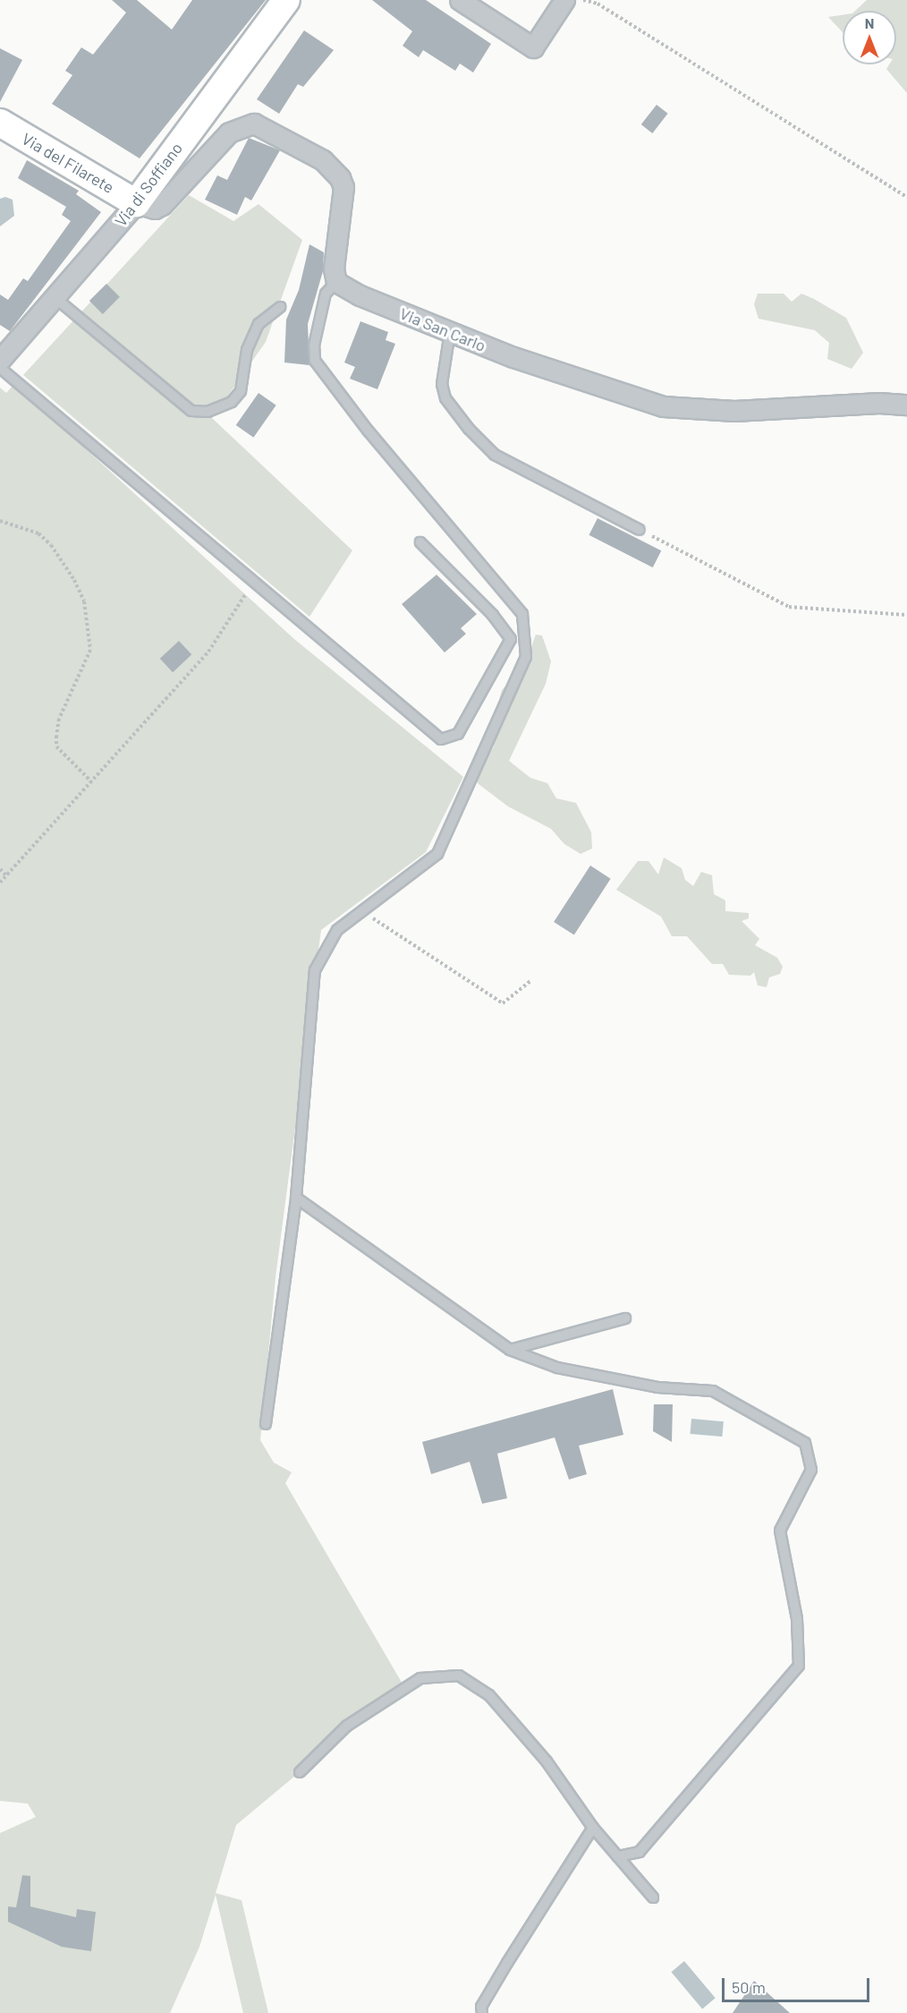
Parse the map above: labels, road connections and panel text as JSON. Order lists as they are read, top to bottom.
{
  "streets": {
    "street": ["Via del Filarete", "Via di Soffiano", "Via San Carlo"]
  },
  "crossings": [
    ["Via del Filarete", "Via di Soffiano"]
  ],
  "scale_bar": "50 m",
  "north": "top"
}
